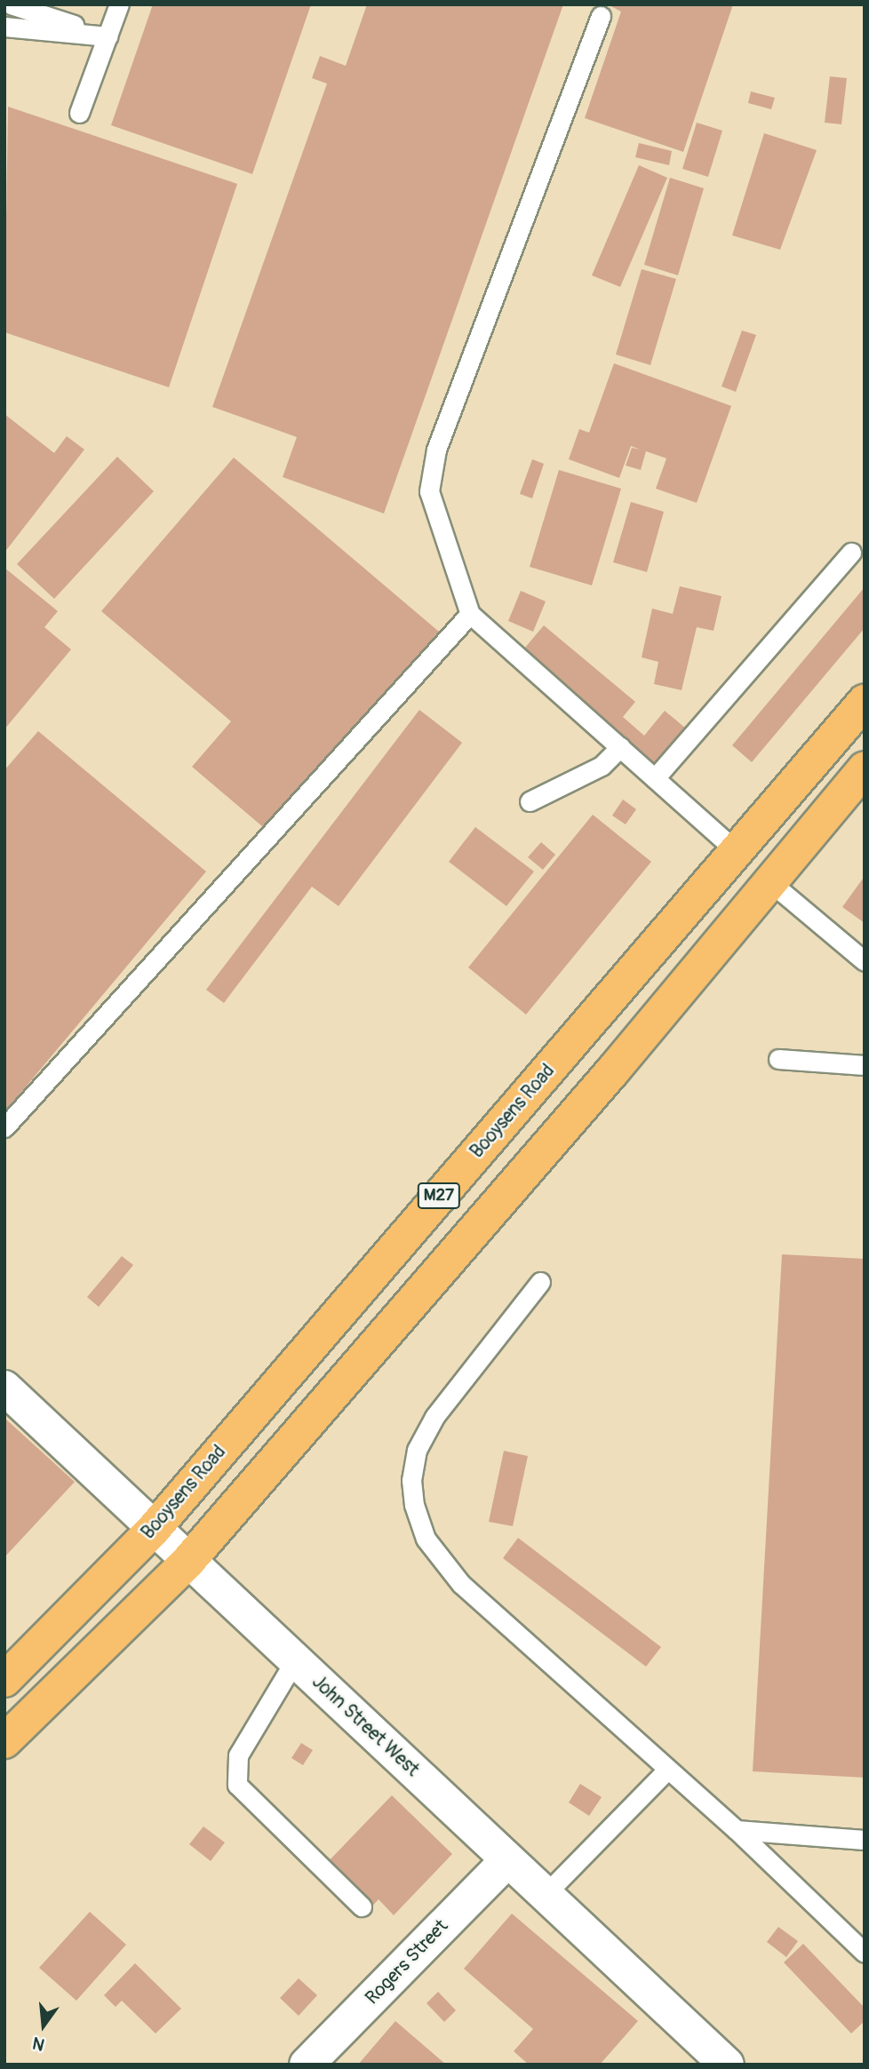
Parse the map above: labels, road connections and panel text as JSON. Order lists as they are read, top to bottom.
{
  "streets": {
    "main road": ["Booysens Road", "M27"],
    "street": ["John Street West", "Rogers Street"]
  },
  "crossings": [
    ["Booysens Road", "John Street West"],
    ["M27", "John Street West"],
    ["John Street West", "Rogers Street"]
  ],
  "north": "bottom"
}
